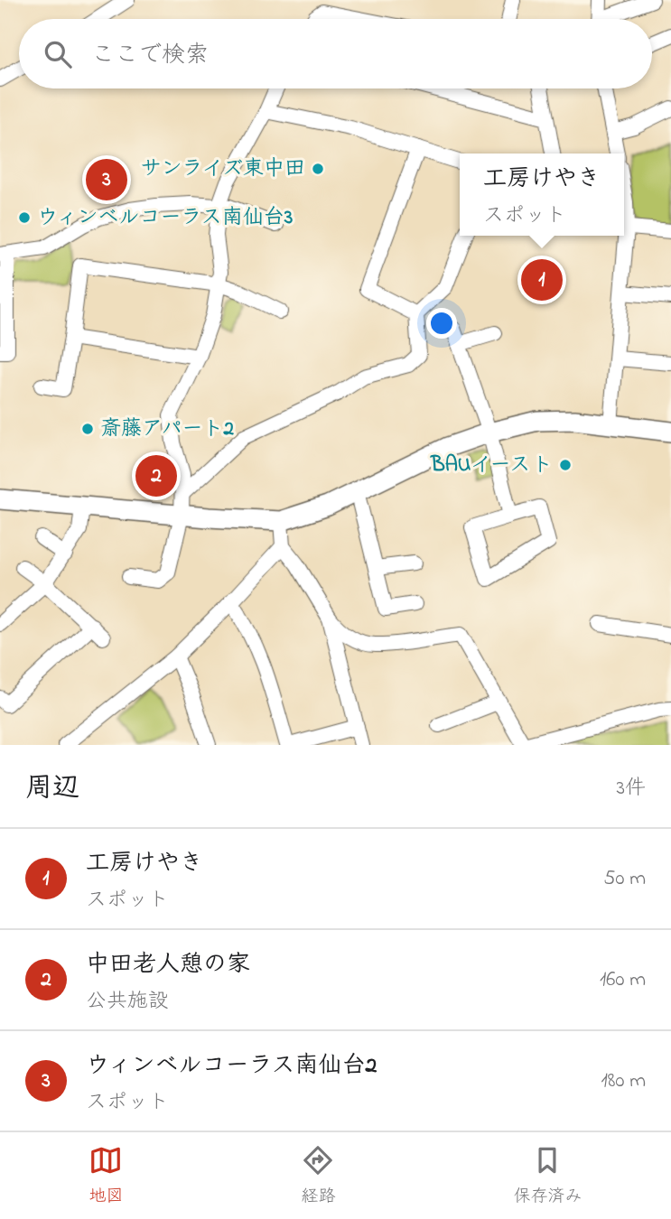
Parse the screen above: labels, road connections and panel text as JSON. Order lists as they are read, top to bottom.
{
  "places": [
    "サンライズ東中田",
    "ウィンベルコーラス南仙台3",
    "斎藤アパート2",
    "BAUイースト"
  ],
  "page": {
    "search": "ここで検索",
    "popup": ["工房けやき", "スポット"],
    "pins": ["3", "1", "2"],
    "heading": ["周辺", "3件"],
    "list": [
      {
        "mark": "1",
        "name": "工房けやき",
        "note": "スポット",
        "value": "50 m"
      },
      {
        "mark": "2",
        "name": "中田老人憩の家",
        "note": "公共施設",
        "value": "160 m"
      },
      {
        "mark": "3",
        "name": "ウィンベルコーラス南仙台2",
        "note": "スポット",
        "value": "180 m"
      }
    ],
    "nav": ["地図", "経路", "保存済み"]
  }
}
